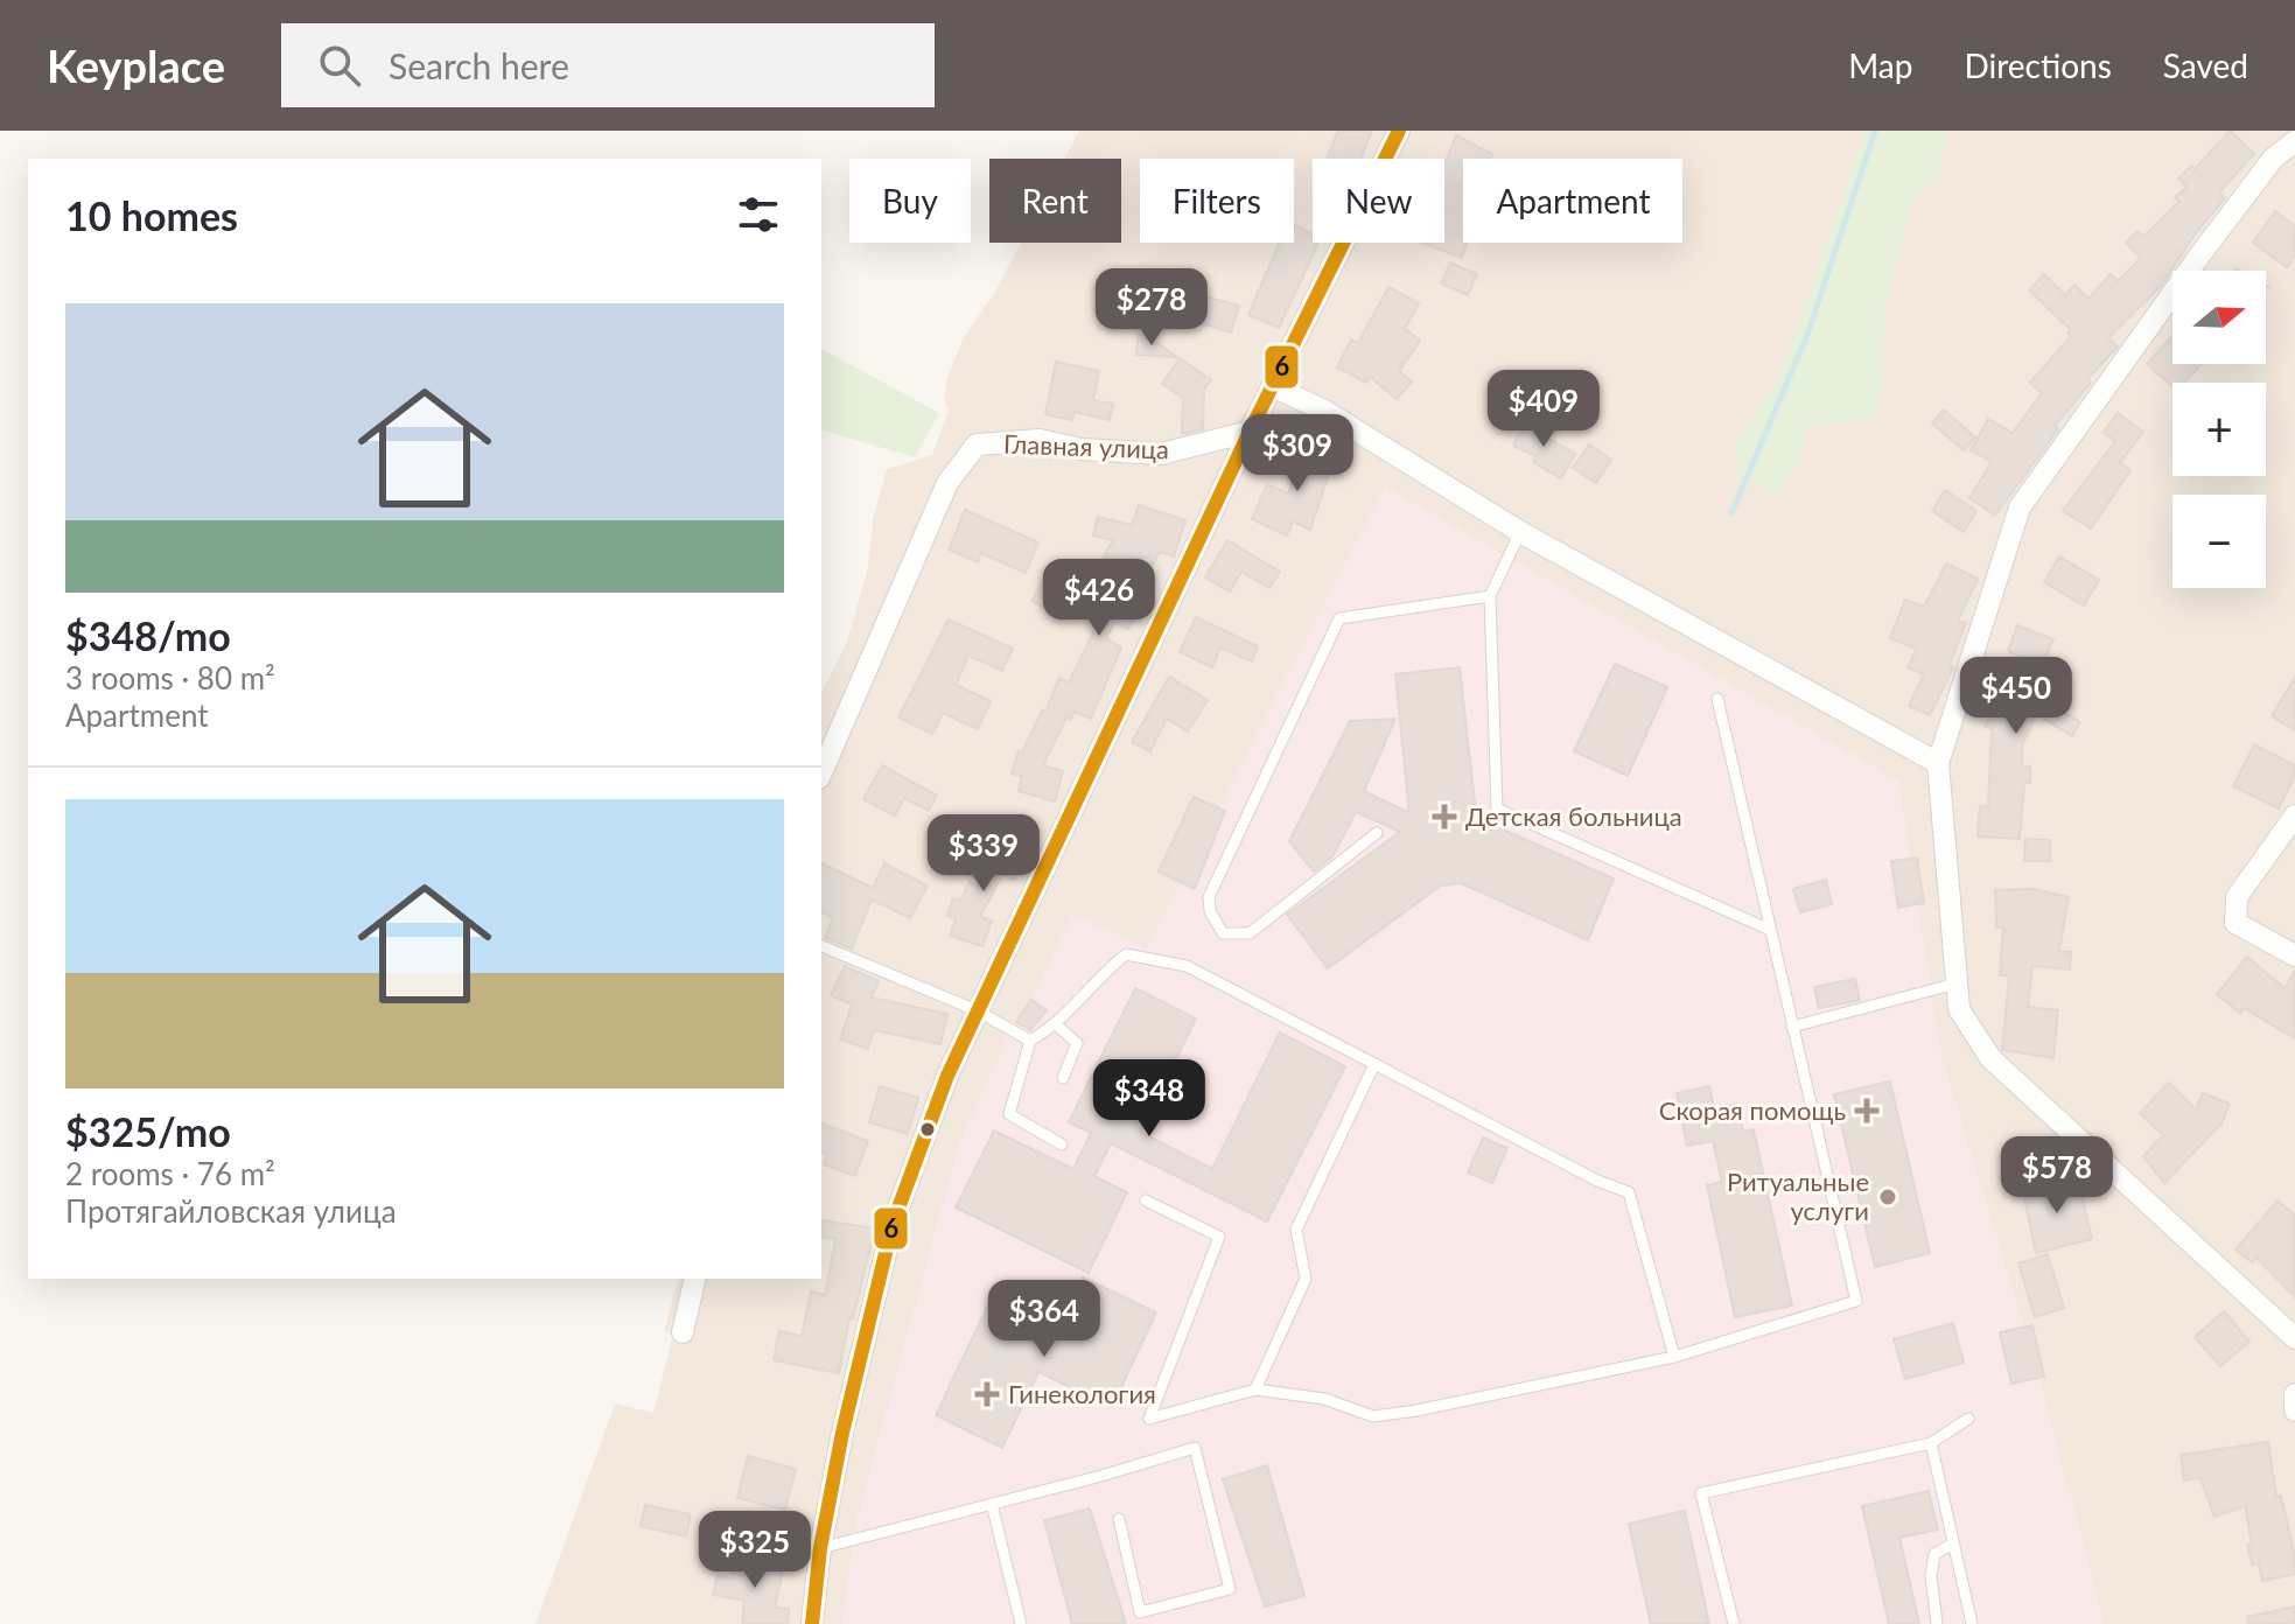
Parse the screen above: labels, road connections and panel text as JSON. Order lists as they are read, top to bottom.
{
  "streets": {
    "street": ["Главная улица"]
  },
  "places": {
    "health": ["Детская больница", "Скорая помощь", "Гинекология"],
    "other": ["Ритуальные услуги"]
  },
  "lines": ["transit line 6"],
  "north": "right",
  "page": {
    "header": "Keyplace",
    "search": "Search here",
    "nav": ["Map", "Directions", "Saved"],
    "chip": [
      "Buy",
      "Rent",
      "Filters",
      "New",
      "Apartment"
    ],
    "heading": "10 homes",
    "price": [
      "$278",
      "$409",
      "$309",
      "$426",
      "$450",
      "$339",
      "$348",
      "$578",
      "$364",
      "$325"
    ],
    "map_buttons": ["+", "−"],
    "list": [
      {
        "name": "$348/mo",
        "note": "3 rooms · 80 m² · Apartment"
      },
      {
        "name": "$325/mo",
        "note": "2 rooms · 76 m² · Протягайловская улица"
      }
    ]
  }
}
